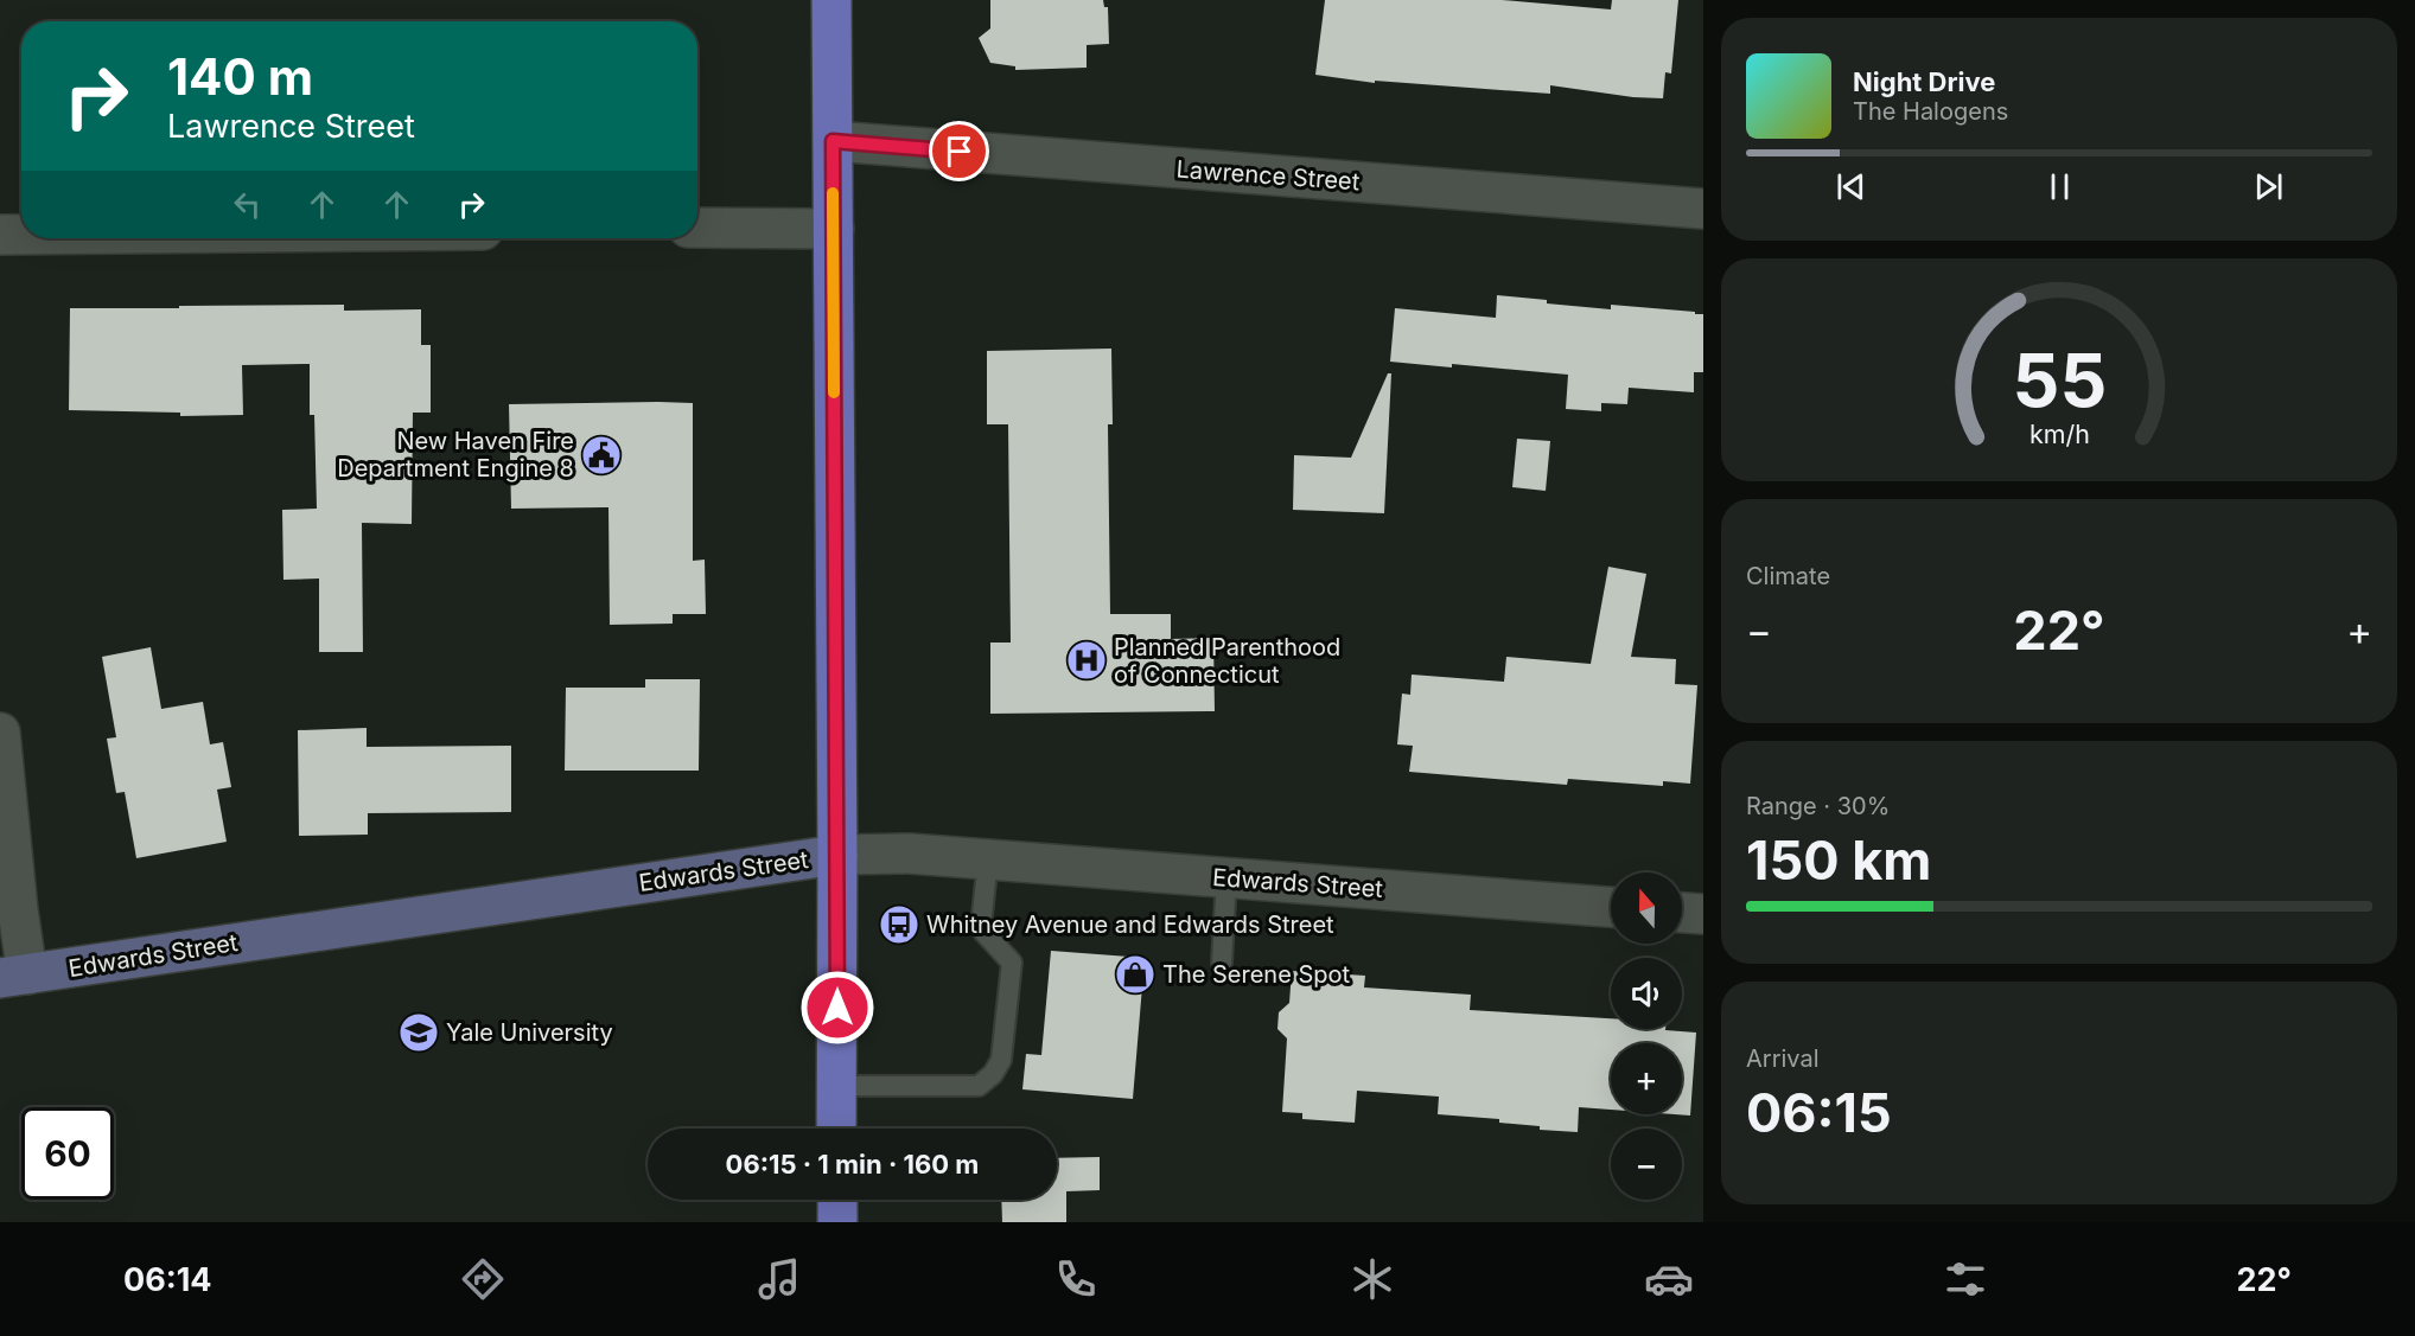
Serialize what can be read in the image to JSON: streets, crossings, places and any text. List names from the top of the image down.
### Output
{
  "streets": {
    "main road": ["Edwards Street"],
    "street": ["Lawrence Street"]
  },
  "places": {
    "public building": ["New Haven Fire Department Engine 8"],
    "hospital": ["Planned Parenthood of Connecticut"],
    "bus stop": ["Whitney Avenue and Edwards Street"],
    "shop": ["The Serene Spot"],
    "school or university": ["Yale University"]
  },
  "north": "top",
  "page": {
    "turn": ["140 m", "Lawrence Street"],
    "song": ["Night Drive", "The Halogens"],
    "tile": [
      "Climate",
      ["Range · 30%", "150 km"],
      ["Arrival", "06:15"]
    ],
    "heat": ["−", "22°", "+"],
    "map_buttons": ["+", "−"],
    "limit": "60",
    "trip": "06:15 · 1 min · 160 m",
    "tabs": ["06:14", "22°"],
    "gauge": ["55", "km/h"]
  }
}
